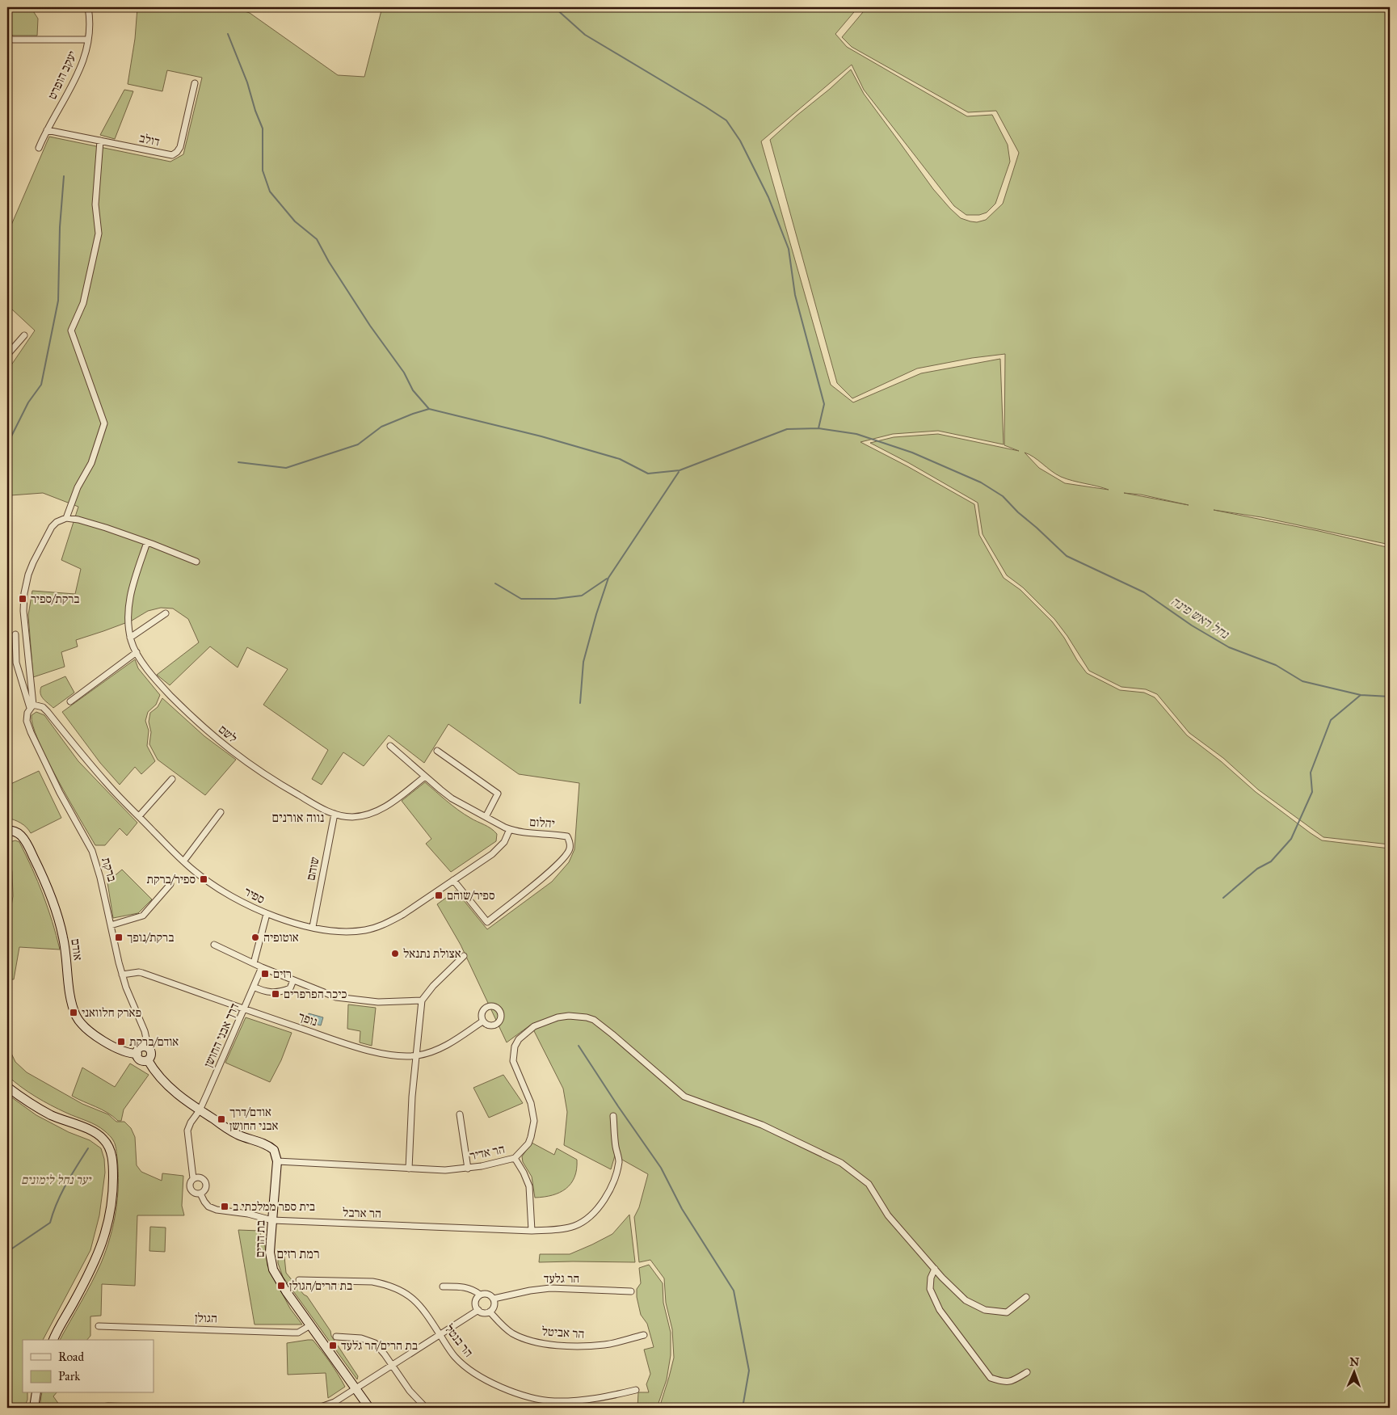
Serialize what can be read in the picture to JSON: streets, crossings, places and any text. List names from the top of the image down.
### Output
{
  "streets": {
    "street": [
      "יעקב הופרט",
      "דולב",
      "לשם",
      "יהלום",
      "שוהם",
      "ברקת",
      "ספיר",
      "אודם",
      "נופך",
      "דרך אבני החושן",
      "הר אדיר",
      "הר ארבל",
      "בת הרים",
      "הר גלעד",
      "הגולן",
      "הר אביטל",
      "הר בנטל"
    ]
  },
  "crossings": [
    ["יעקב הופרט", "דולב"],
    ["לשם", "יהלום"],
    ["לשם", "שוהם"],
    ["יהלום", "ספיר"],
    ["שוהם", "ספיר"],
    ["ברקת", "ספיר"],
    ["ברקת", "אודם"],
    ["ברקת", "נופך"],
    ["נופך", "דרך אבני החושן"],
    ["דרך אבני החושן", "הר ארבל"],
    ["הר אדיר", "בת הרים"],
    ["הר ארבל", "בת הרים"],
    ["בת הרים", "הגולן"],
    ["הר גלעד", "הר אביטל"]
  ],
  "districts": ["נווה אורנים", "רמת רזים"],
  "water": ["נחל ראש פינה"],
  "parks": ["יער נחל לימונים"],
  "places": {
    "transit": [
      "ברקת/ספיר",
      "ספיר/ברקת",
      "ספיר/שוהם",
      "ברקת/נופך",
      "רזים",
      "כיכר הפרפרים",
      "פארק חלוואני",
      "אודם/ברקת",
      "אודם/דרך אבני החושן",
      "בית ספר ממלכתי ב",
      "בת הרים/הגולן",
      "בת הרים/הר גלעד"
    ],
    "other": ["אוטופיה", "אצולת נתנאל"]
  },
  "legend": ["Road", "Park"],
  "north": "top"
}
